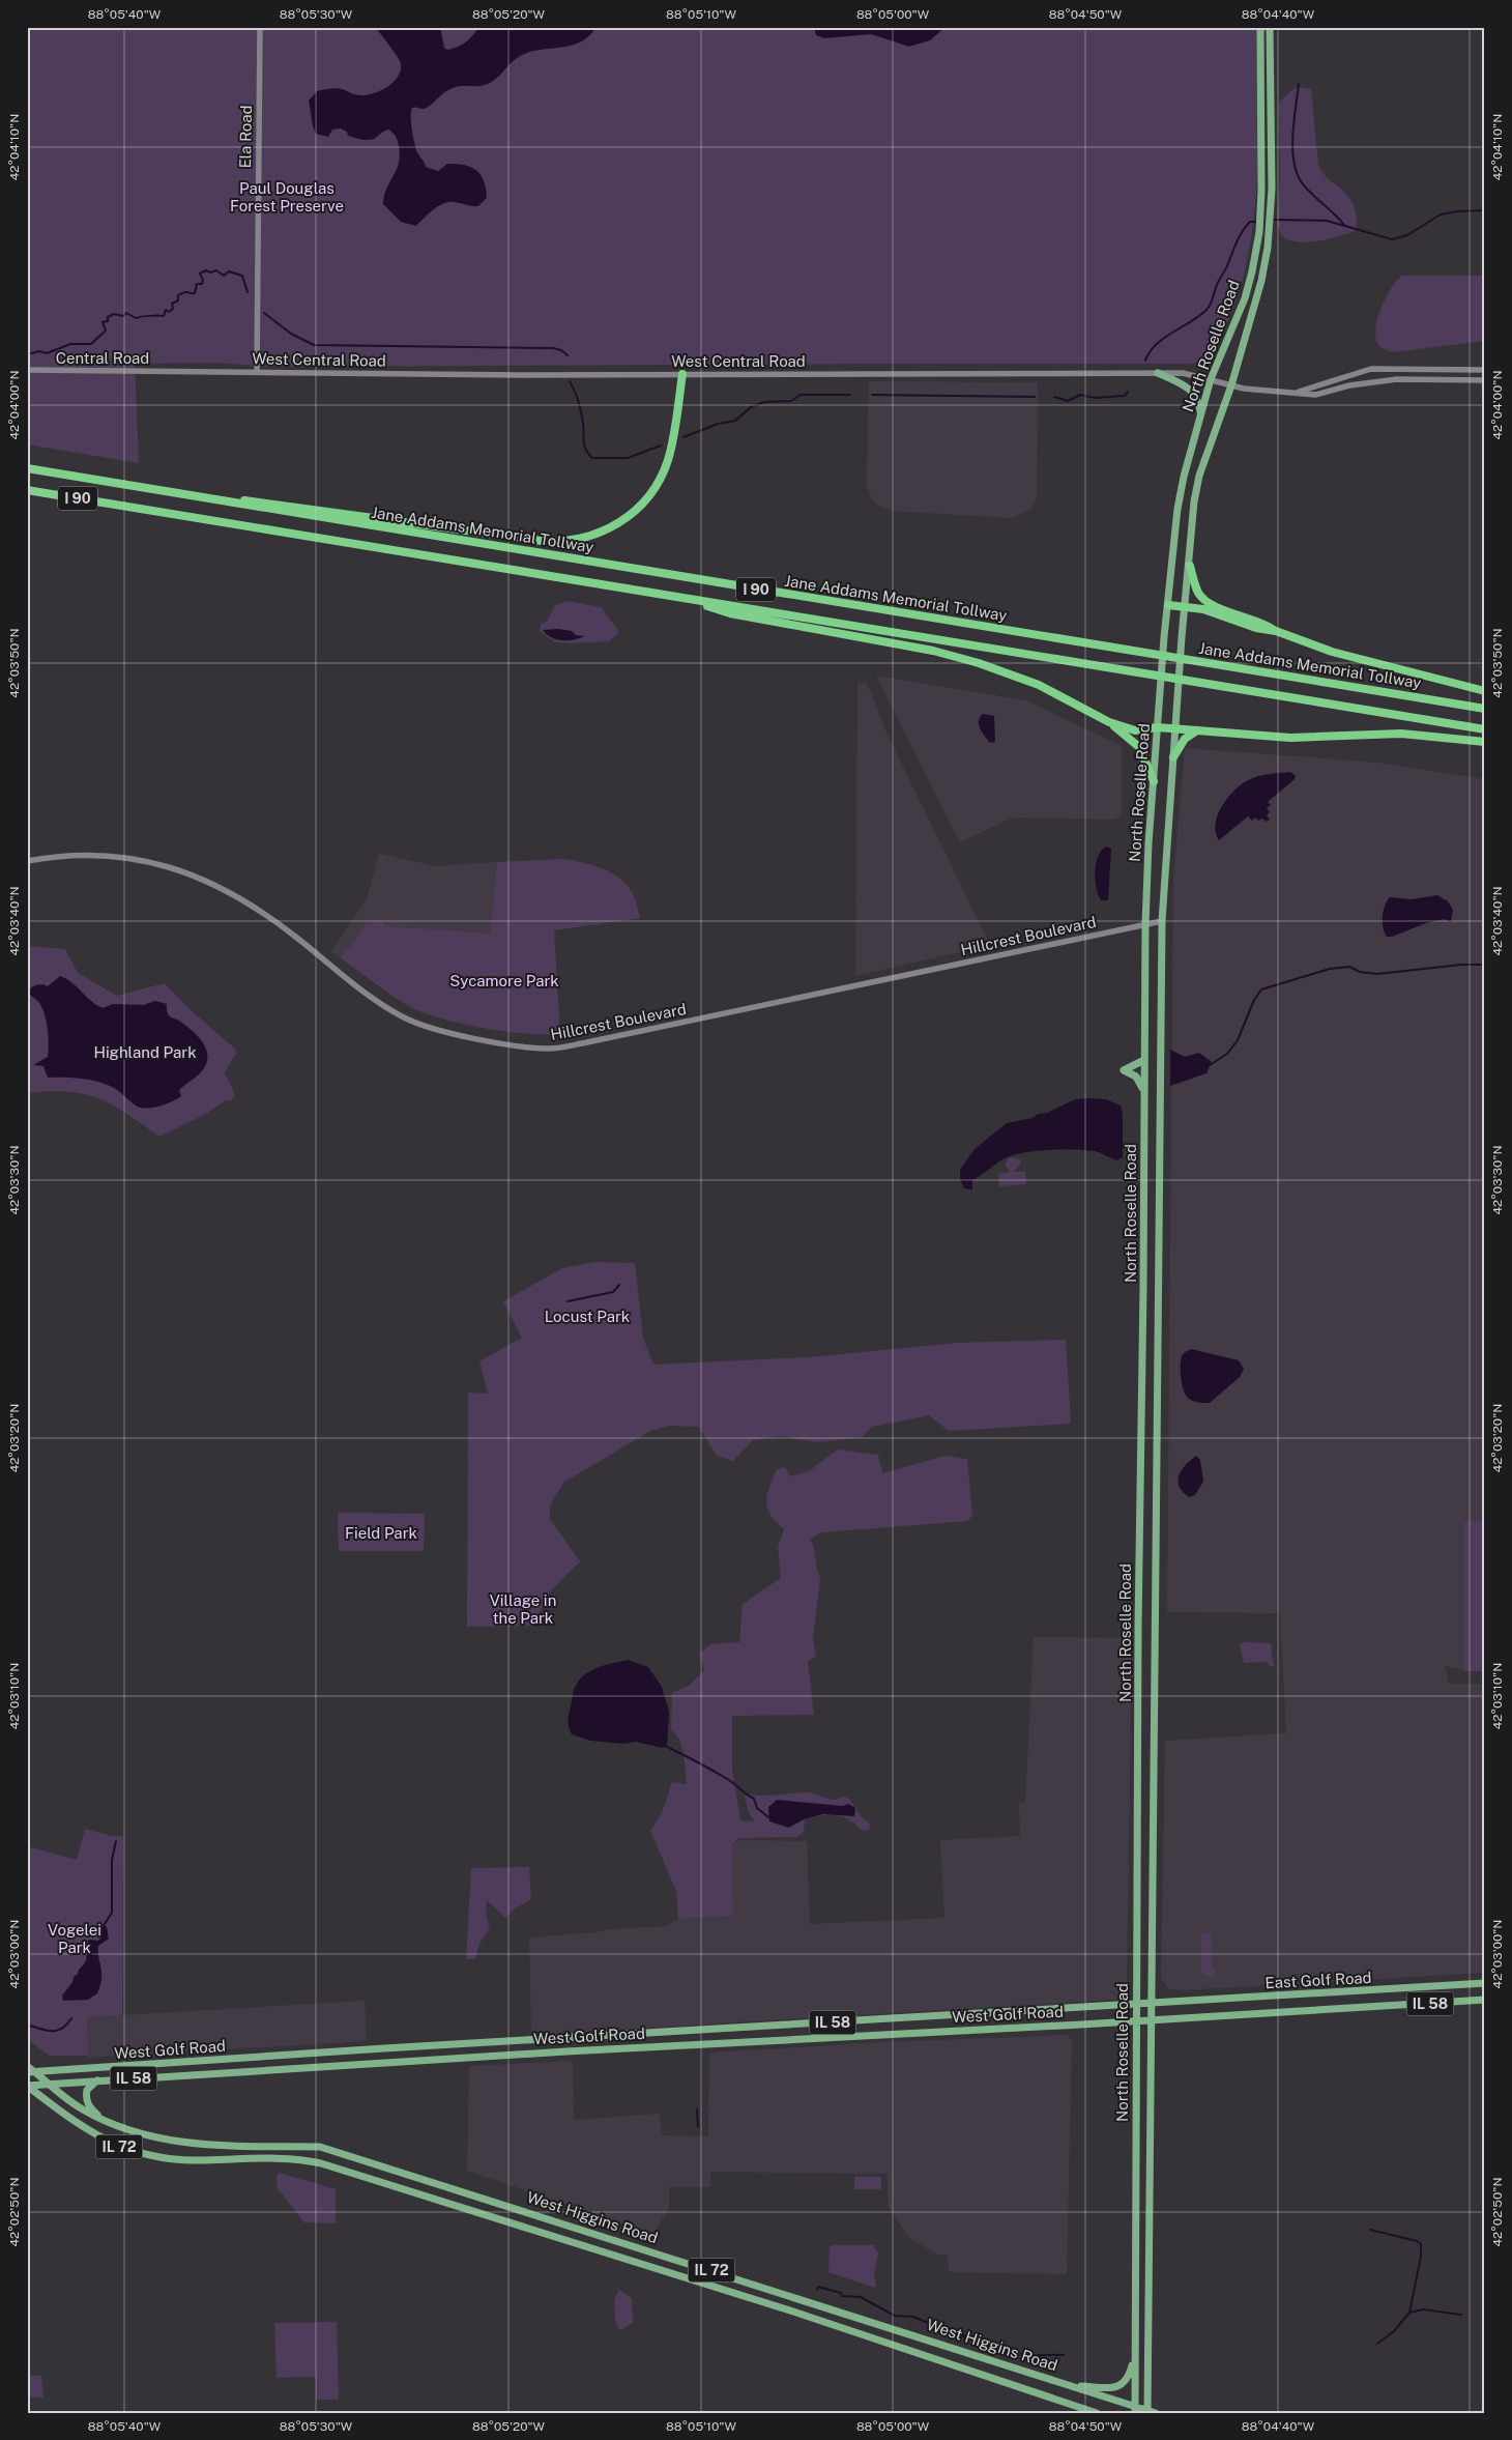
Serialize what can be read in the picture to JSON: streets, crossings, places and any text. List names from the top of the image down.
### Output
{
  "streets": {
    "highway": ["I 90", "Jane Addams Memorial Tollway"],
    "main road": [
      "North Roselle Road",
      "East Golf Road",
      "IL 58",
      "West Golf Road",
      "IL 72",
      "West Higgins Road"
    ],
    "street": [
      "Ela Road",
      "Central Road",
      "West Central Road",
      "Hillcrest Boulevard"
    ]
  },
  "crossings": [
    ["Ela Road", "West Central Road"],
    ["North Roselle Road", "West Central Road"],
    ["North Roselle Road", "Hillcrest Boulevard"],
    ["North Roselle Road", "East Golf Road"],
    ["North Roselle Road", "West Golf Road"],
    ["North Roselle Road", "West Higgins Road"],
    ["Central Road", "West Central Road"],
    ["East Golf Road", "West Golf Road"],
    ["West Golf Road", "West Higgins Road"]
  ],
  "parks": [
    "Paul Douglas Forest Preserve",
    "Sycamore Park",
    "Highland Park",
    "Locust Park",
    "Field Park",
    "Village in the Park",
    "Vogelei Park"
  ],
  "coordinates": [
    "88°05'40\"W",
    "88°05'30\"W",
    "88°05'20\"W",
    "88°05'10\"W",
    "88°05'00\"W",
    "88°04'50\"W",
    "88°04'40\"W",
    "42°04'10\"N",
    "42°04'00\"N",
    "42°03'50\"N",
    "42°03'40\"N",
    "42°03'30\"N",
    "42°03'20\"N",
    "42°03'10\"N",
    "42°03'00\"N",
    "42°02'50\"N"
  ]
}
